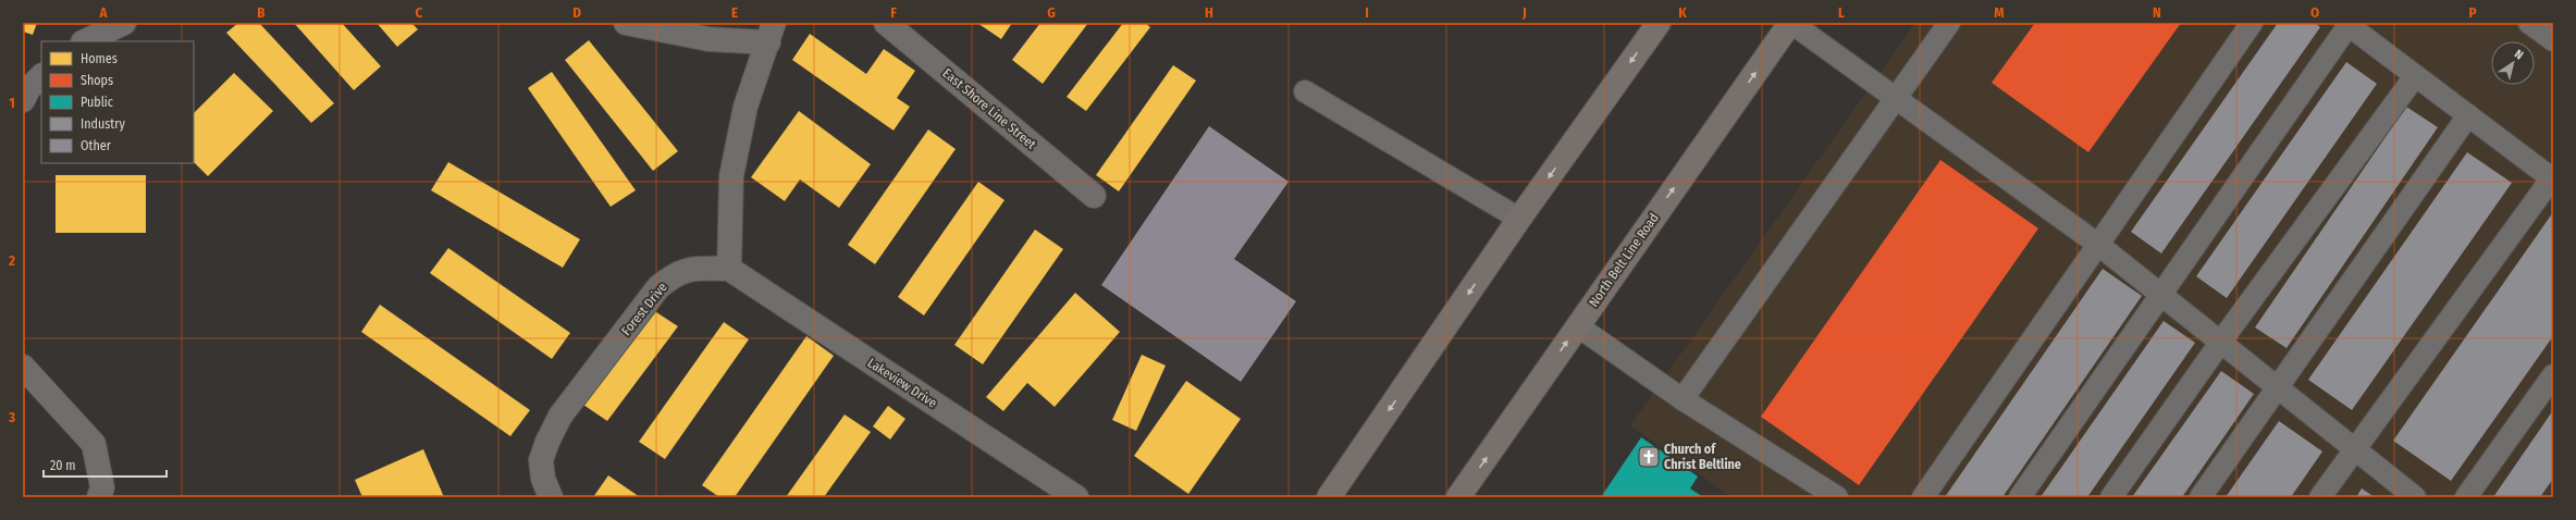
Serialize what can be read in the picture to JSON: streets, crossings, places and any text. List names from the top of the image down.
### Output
{
  "streets": {
    "main road": ["North Belt Line Road"],
    "street": ["East Shore Line Street", "Forest Drive", "Lakeview Drive"]
  },
  "crossings": [
    ["Forest Drive", "Lakeview Drive"]
  ],
  "places": {
    "church": ["Church of Christ Beltline"]
  },
  "legend": [
    "Homes",
    "Shops",
    "Public",
    "Industry",
    "Other"
  ],
  "scale_bar": "20 m",
  "north": "top right",
  "grid": {
    "columns": [
      "A",
      "B",
      "C",
      "D",
      "E",
      "F",
      "G",
      "H",
      "I",
      "J",
      "K",
      "L",
      "M",
      "N",
      "O",
      "P"
    ],
    "rows": ["1", "2", "3"]
  }
}
